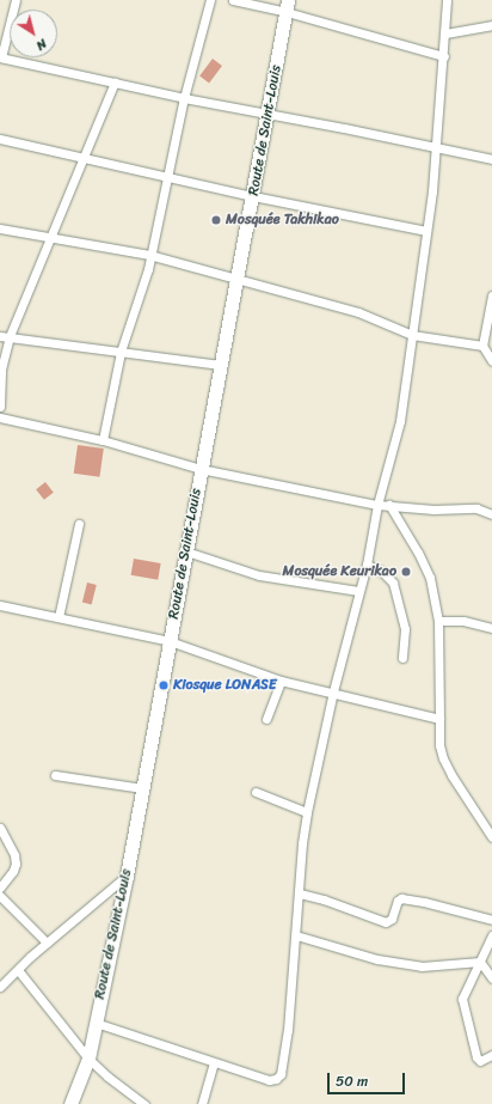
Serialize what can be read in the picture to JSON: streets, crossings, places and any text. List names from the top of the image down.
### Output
{
  "streets": {
    "main road": ["Route de Saint-Louis"]
  },
  "places": ["Mosquée Takhikao", "Mosquée Keurikao", "Kiosque LONASE"],
  "scale_bar": "50 m",
  "north": "bottom right"
}
